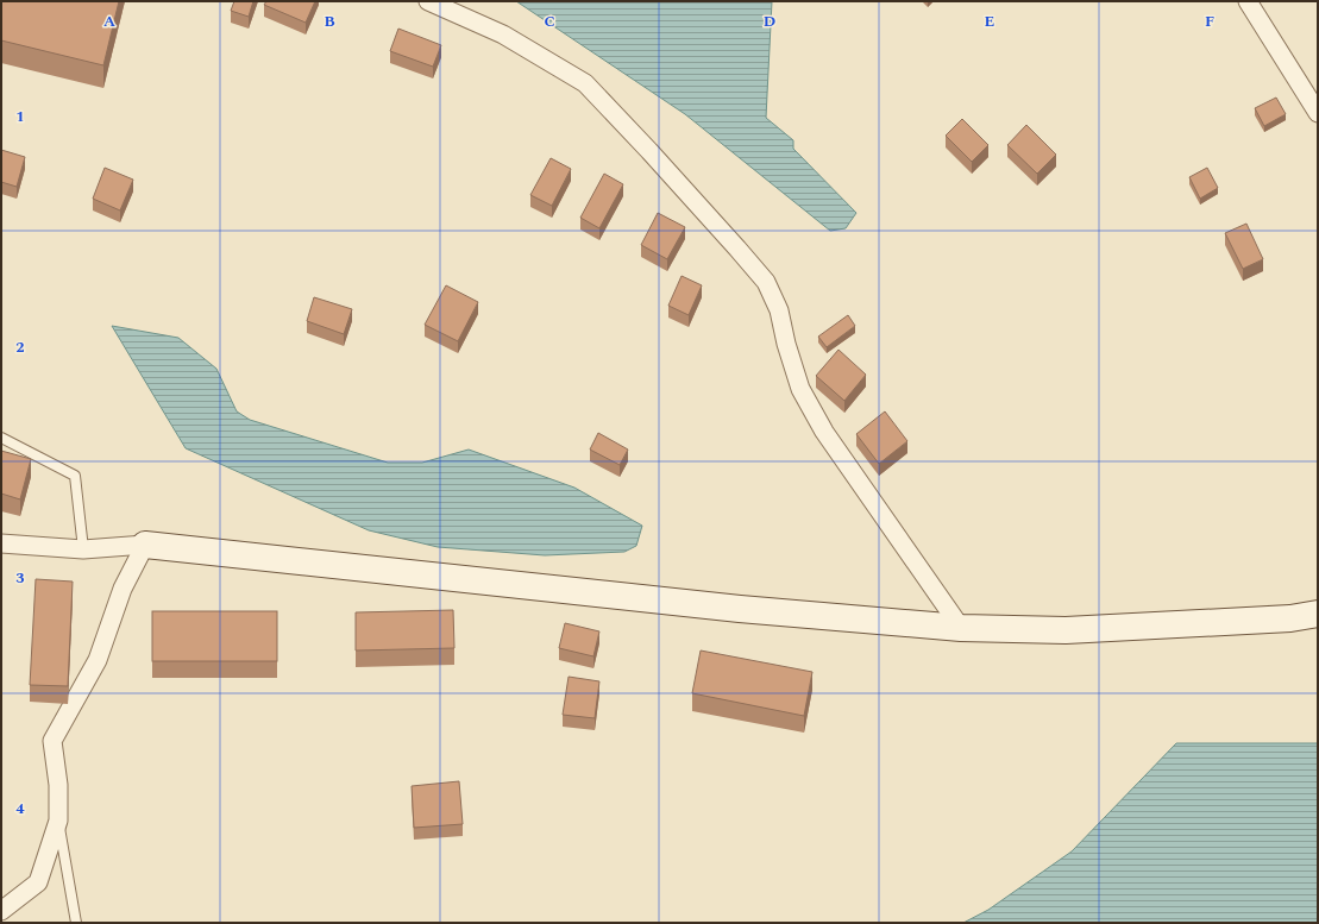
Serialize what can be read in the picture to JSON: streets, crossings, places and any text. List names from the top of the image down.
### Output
{
  "grid": {
    "columns": [
      "A",
      "B",
      "C",
      "D",
      "E",
      "F"
    ],
    "rows": [
      "1",
      "2",
      "3",
      "4"
    ]
  }
}
